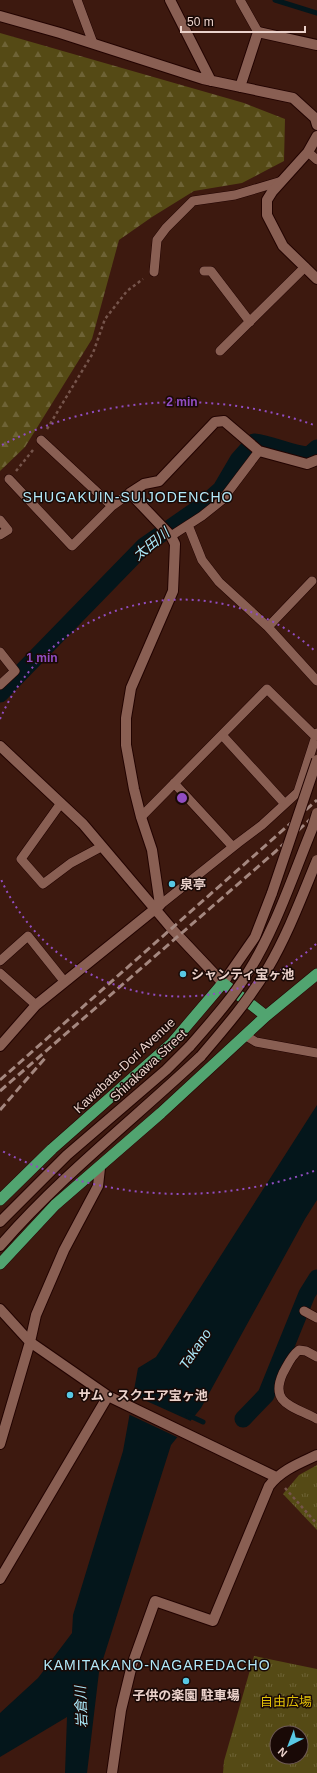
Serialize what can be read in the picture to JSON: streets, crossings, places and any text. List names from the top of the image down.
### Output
{
  "streets": {
    "highway": ["Kawabata-Dori Avenue"],
    "street": ["Shirakawa Street"]
  },
  "districts": ["SHUGAKUIN-SUIJODENCHO", "KAMITAKANO-NAGAREDACHO"],
  "water": ["太田川", "Takano", "岩倉川"],
  "parks": ["自由広場"],
  "places": [
    "泉亭",
    "シャンティ宝ヶ池",
    "サム・スクエア宝ヶ池",
    "子供の楽園 駐車場"
  ],
  "scale_bar": "50 m",
  "north": "bottom left",
  "rings": ["2 min", "1 min"]
}
